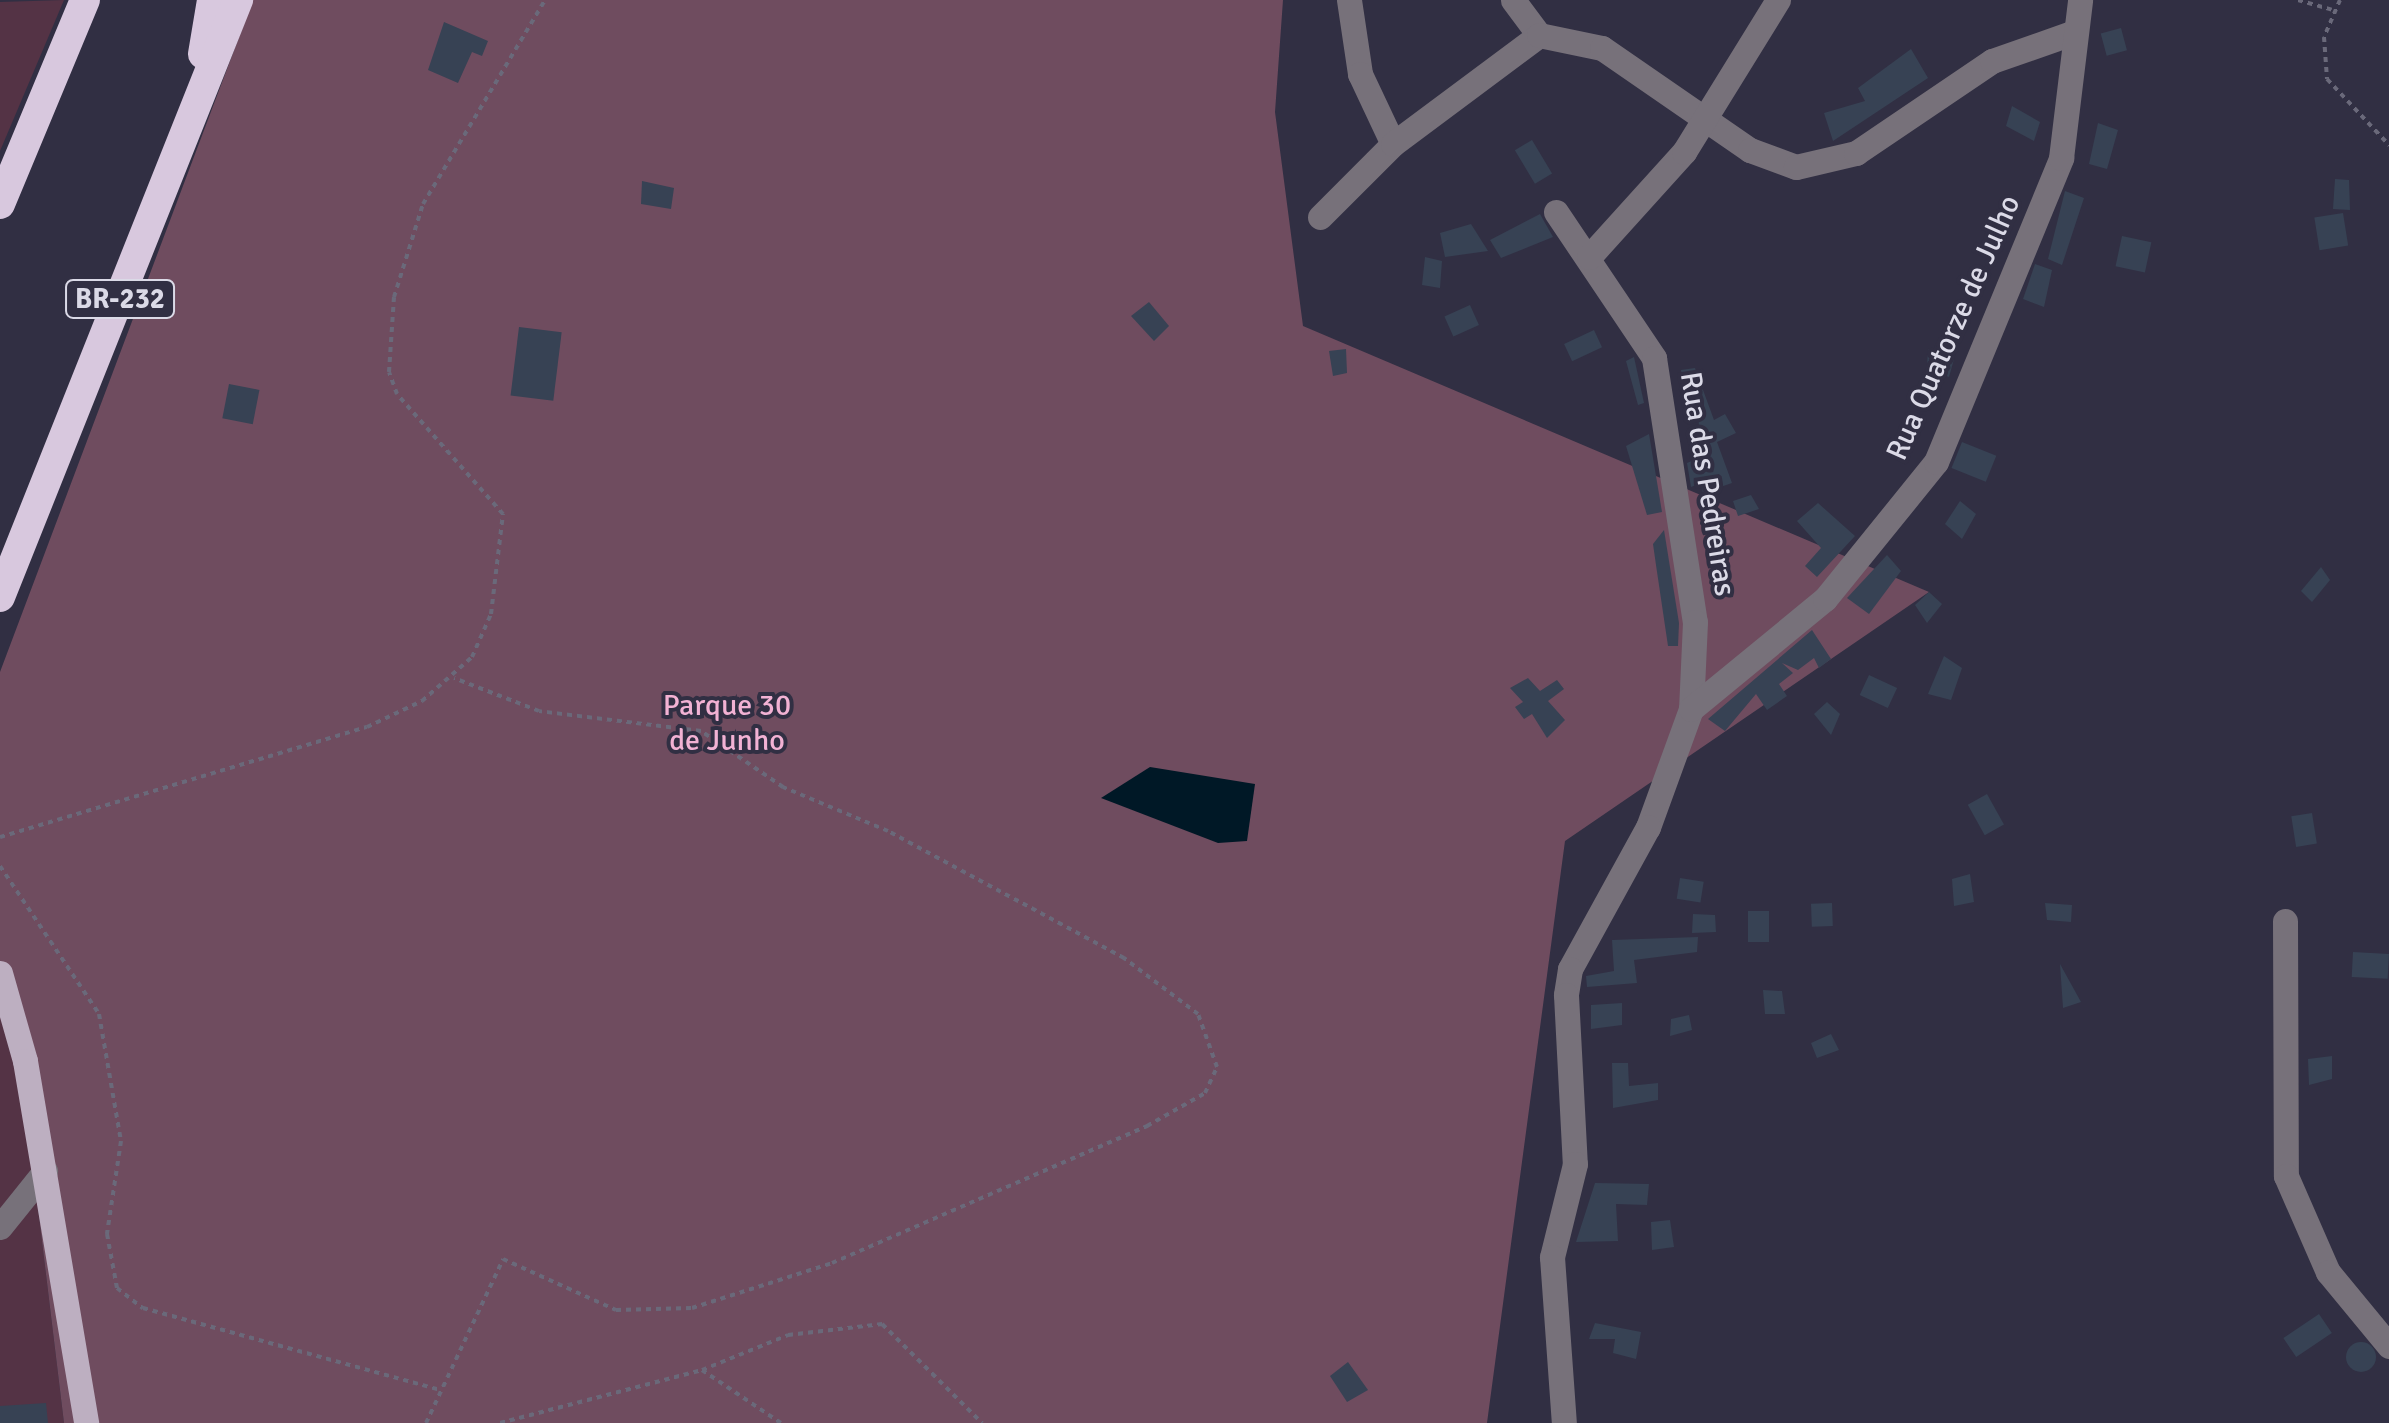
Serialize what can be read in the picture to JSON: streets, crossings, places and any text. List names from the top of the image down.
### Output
{
  "streets": {
    "highway": ["BR-232"],
    "street": ["Rua Quatorze de Julho", "Rua das Pedreiras"]
  },
  "crossings": [
    ["Rua Quatorze de Julho", "Rua das Pedreiras"]
  ],
  "parks": ["Parque 30 de Junho"]
}
